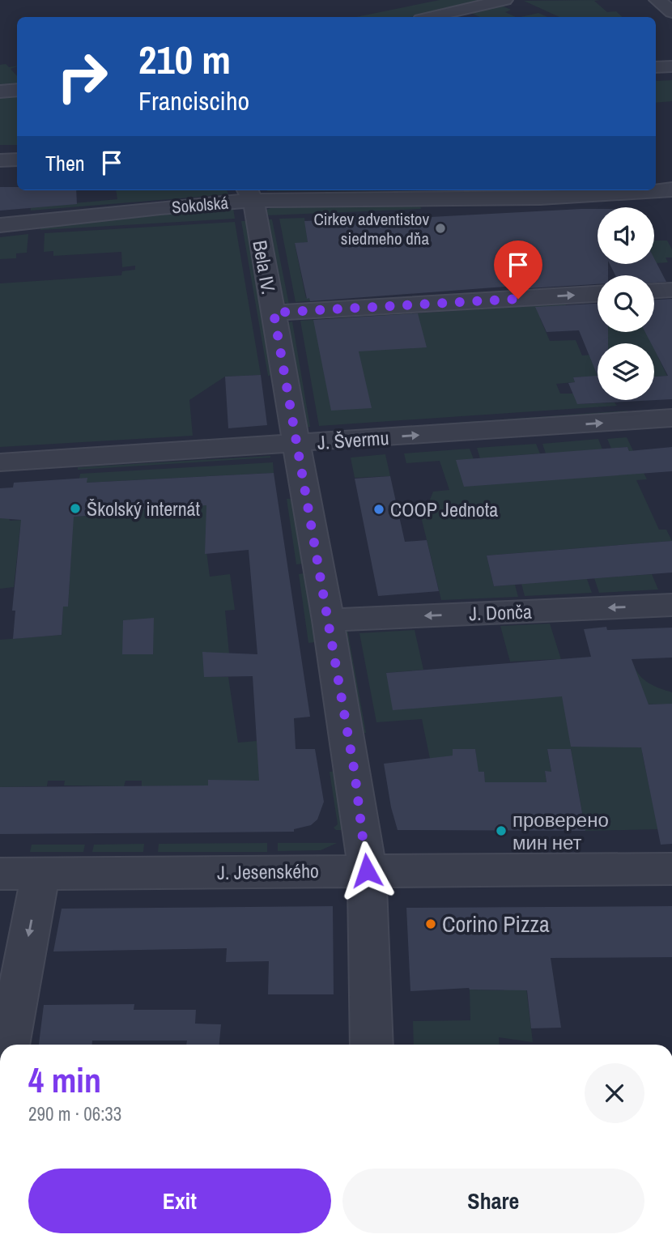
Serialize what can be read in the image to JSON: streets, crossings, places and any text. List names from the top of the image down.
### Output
{
  "streets": {
    "street": [
      "Sokolská",
      "Bela IV.",
      "J. Švermu",
      "J. Donča",
      "J. Jesenského"
    ]
  },
  "crossings": [
    ["Sokolská", "Bela IV."],
    ["Bela IV.", "J. Švermu"],
    ["Bela IV.", "J. Donča"],
    ["Bela IV.", "J. Jesenského"]
  ],
  "one_way": ["J. Donča"],
  "places": [
    "Cirkev adventistov siedmeho dňa",
    "Školský internát",
    "COOP Jednota",
    "проверено мин нет",
    "Corino Pizza"
  ],
  "page": {
    "turn": ["210 m", "Francisciho"],
    "then": "Then",
    "heading": ["4 min", "290 m · 06:33"],
    "buttons": ["Exit", "Share"]
  }
}
